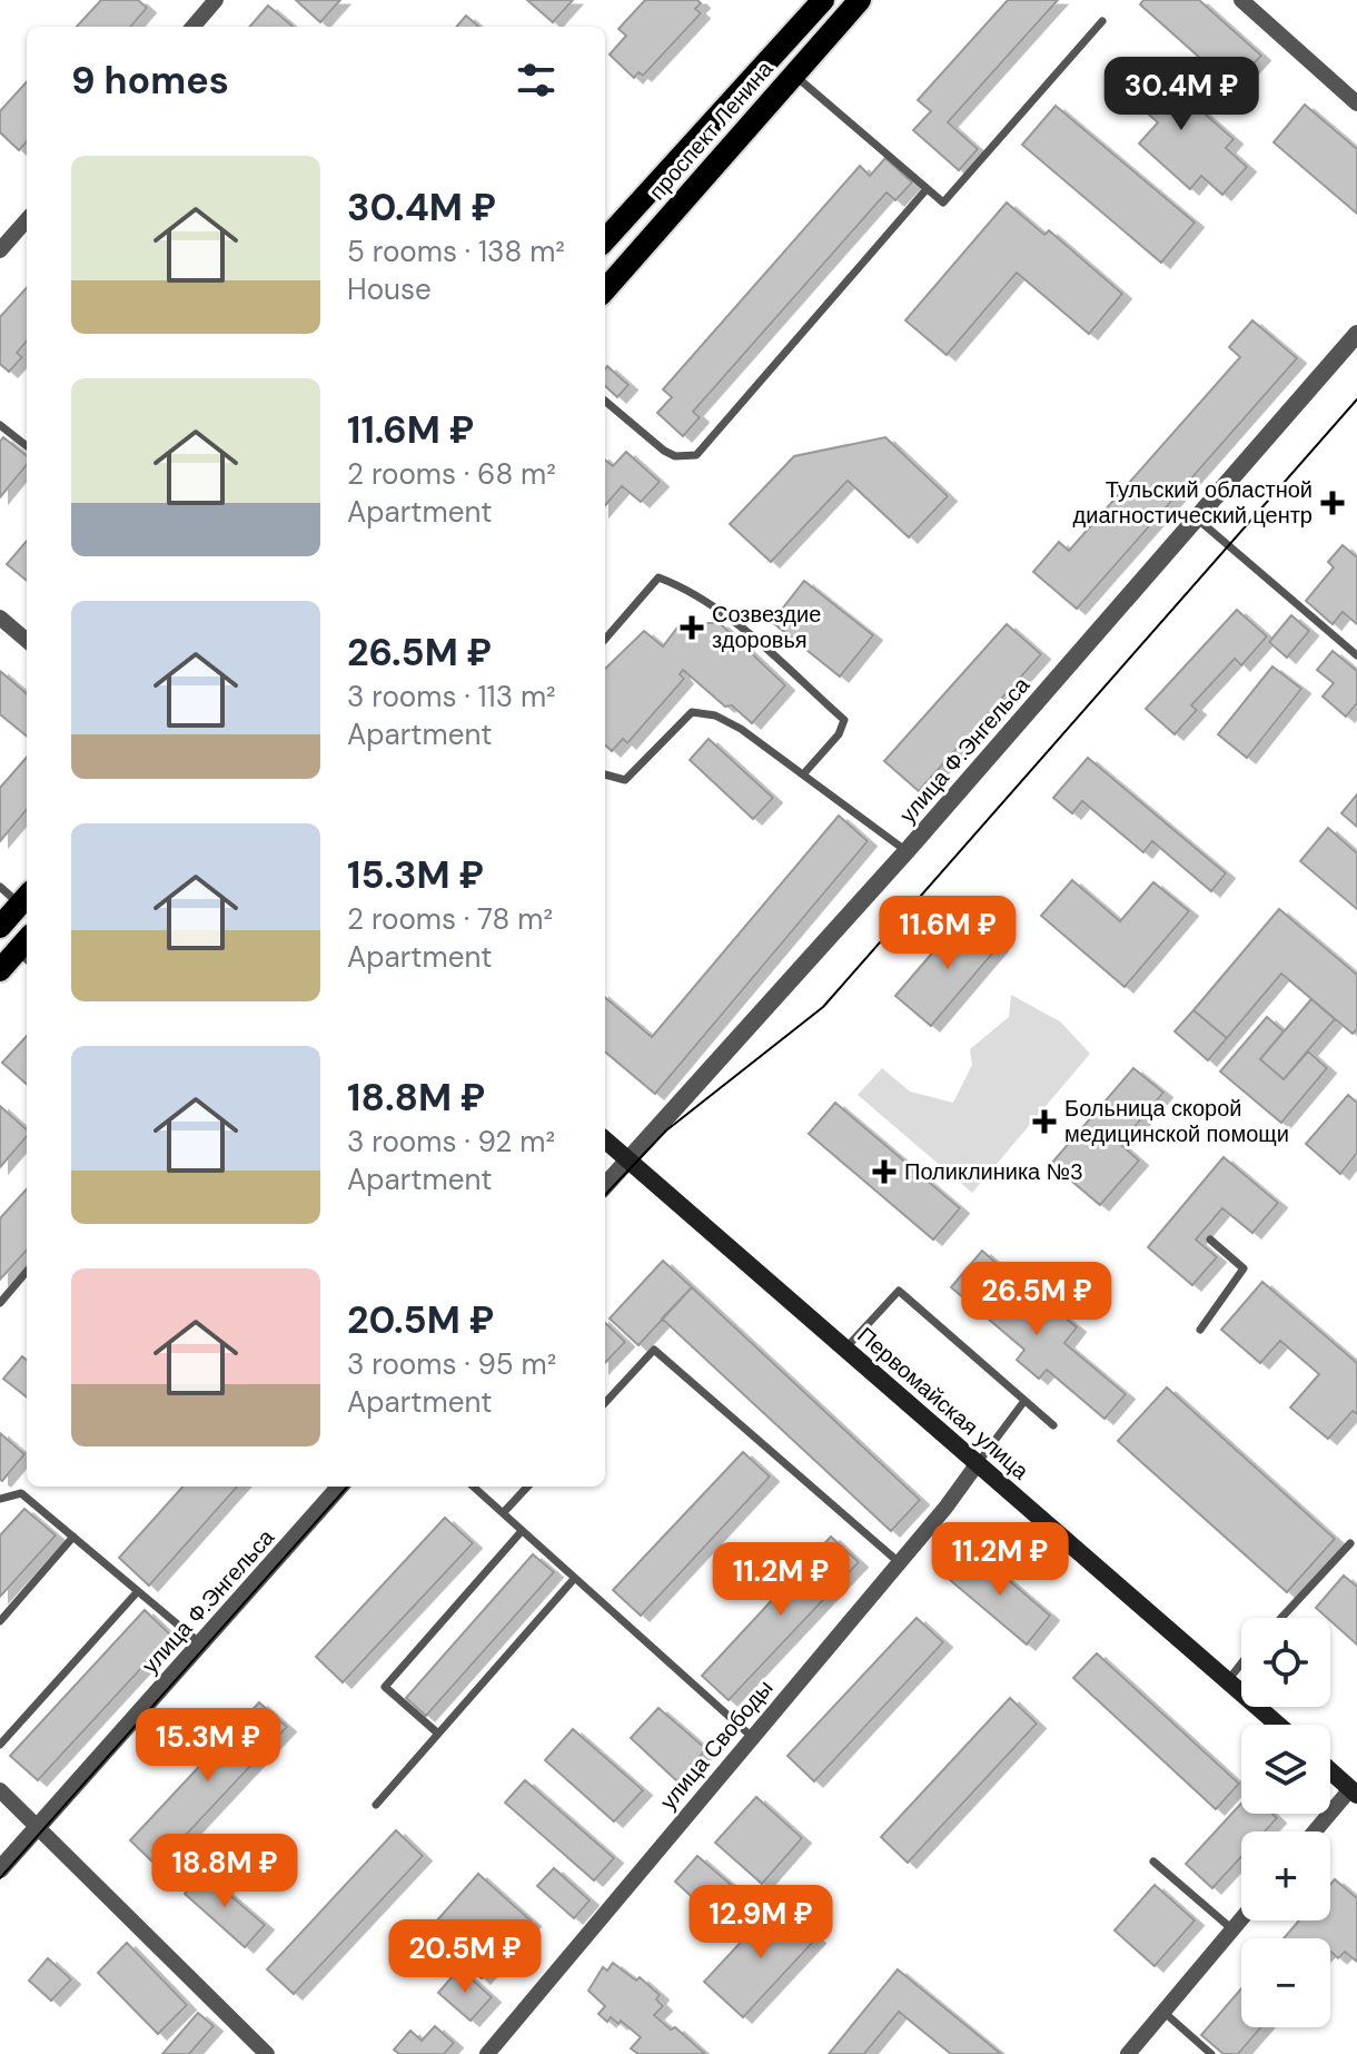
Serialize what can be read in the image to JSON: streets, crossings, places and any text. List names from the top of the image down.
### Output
{
  "streets": {
    "main road": ["проспект Ленина", "Первомайская улица"],
    "street": ["улица Ф.Энгельса", "улица Свободы"]
  },
  "crossings": [
    ["улица Ф.Энгельса", "Первомайская улица"],
    ["Первомайская улица", "улица Свободы"]
  ],
  "places": {
    "health": [
      "Тульский областной диагностический центр",
      "Созвездие здоровья",
      "Больница скорой медицинской помощи",
      "Поликлиника №3"
    ]
  },
  "page": {
    "heading": "9 homes",
    "price": [
      "30.4M ₽",
      "11.6M ₽",
      "26.5M ₽",
      "11.2M ₽",
      "11.2M ₽",
      "15.3M ₽",
      "18.8M ₽",
      "12.9M ₽",
      "20.5M ₽"
    ],
    "list": [
      {
        "name": "30.4M ₽",
        "note": "5 rooms · 138 m² · House"
      },
      {
        "name": "11.6M ₽",
        "note": "2 rooms · 68 m² · Apartment"
      },
      {
        "name": "26.5M ₽",
        "note": "3 rooms · 113 m² · Apartment"
      },
      {
        "name": "15.3M ₽",
        "note": "2 rooms · 78 m² · Apartment"
      },
      {
        "name": "18.8M ₽",
        "note": "3 rooms · 92 m² · Apartment"
      },
      {
        "name": "20.5M ₽",
        "note": "3 rooms · 95 m² · Apartment"
      }
    ],
    "map_buttons": ["+", "−"]
  }
}
